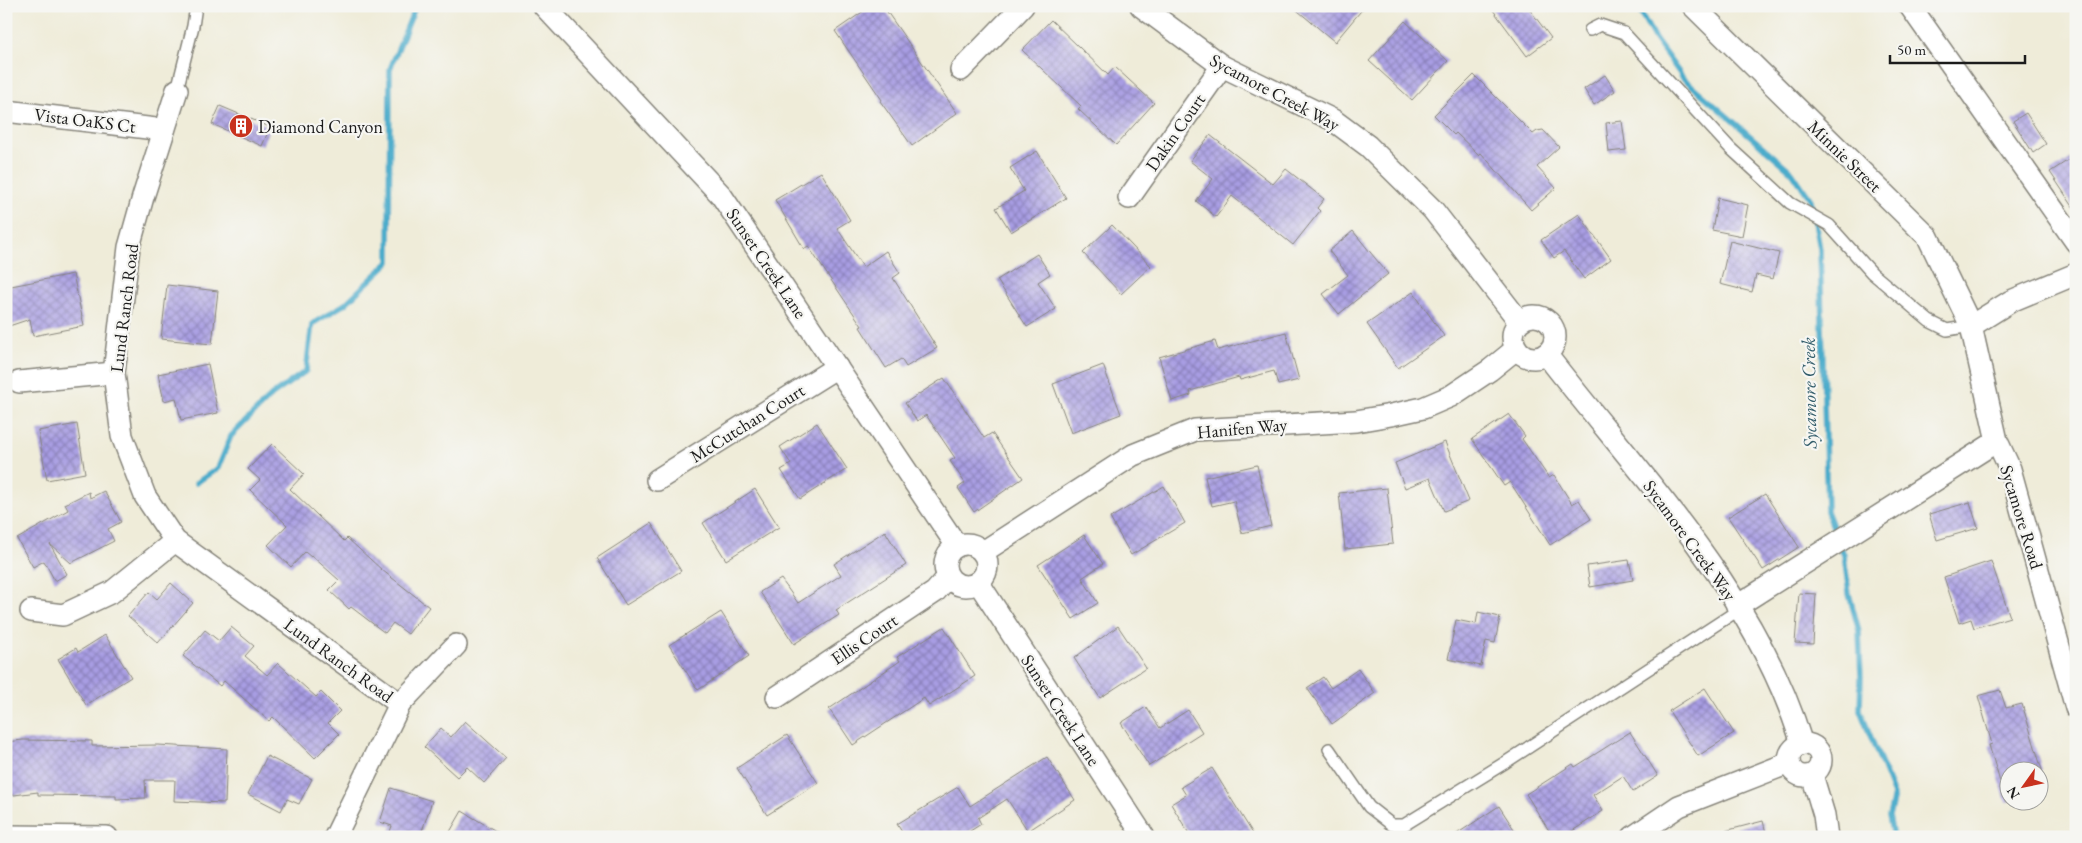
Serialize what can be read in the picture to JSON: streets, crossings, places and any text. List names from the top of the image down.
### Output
{
  "streets": {
    "street": [
      "Sycamore Creek Way",
      "Vista OaKS Ct",
      "Dakin Court",
      "Minnie Street",
      "Sunset Creek Lane",
      "Lund Ranch Road",
      "McCutchan Court",
      "Hanifen Way",
      "Sycamore Road",
      "Ellis Court"
    ]
  },
  "crossings": [
    ["Sycamore Creek Way", "Dakin Court"],
    ["Sycamore Creek Way", "Hanifen Way"],
    ["Vista OaKS Ct", "Lund Ranch Road"],
    ["Minnie Street", "Sycamore Road"],
    ["Sunset Creek Lane", "McCutchan Court"],
    ["Sunset Creek Lane", "Hanifen Way"],
    ["Sunset Creek Lane", "Ellis Court"],
    ["Hanifen Way", "Ellis Court"]
  ],
  "water": ["Sycamore Creek"],
  "places": {
    "building": ["Diamond Canyon"]
  },
  "scale_bar": "50 m",
  "north": "bottom left"
}
